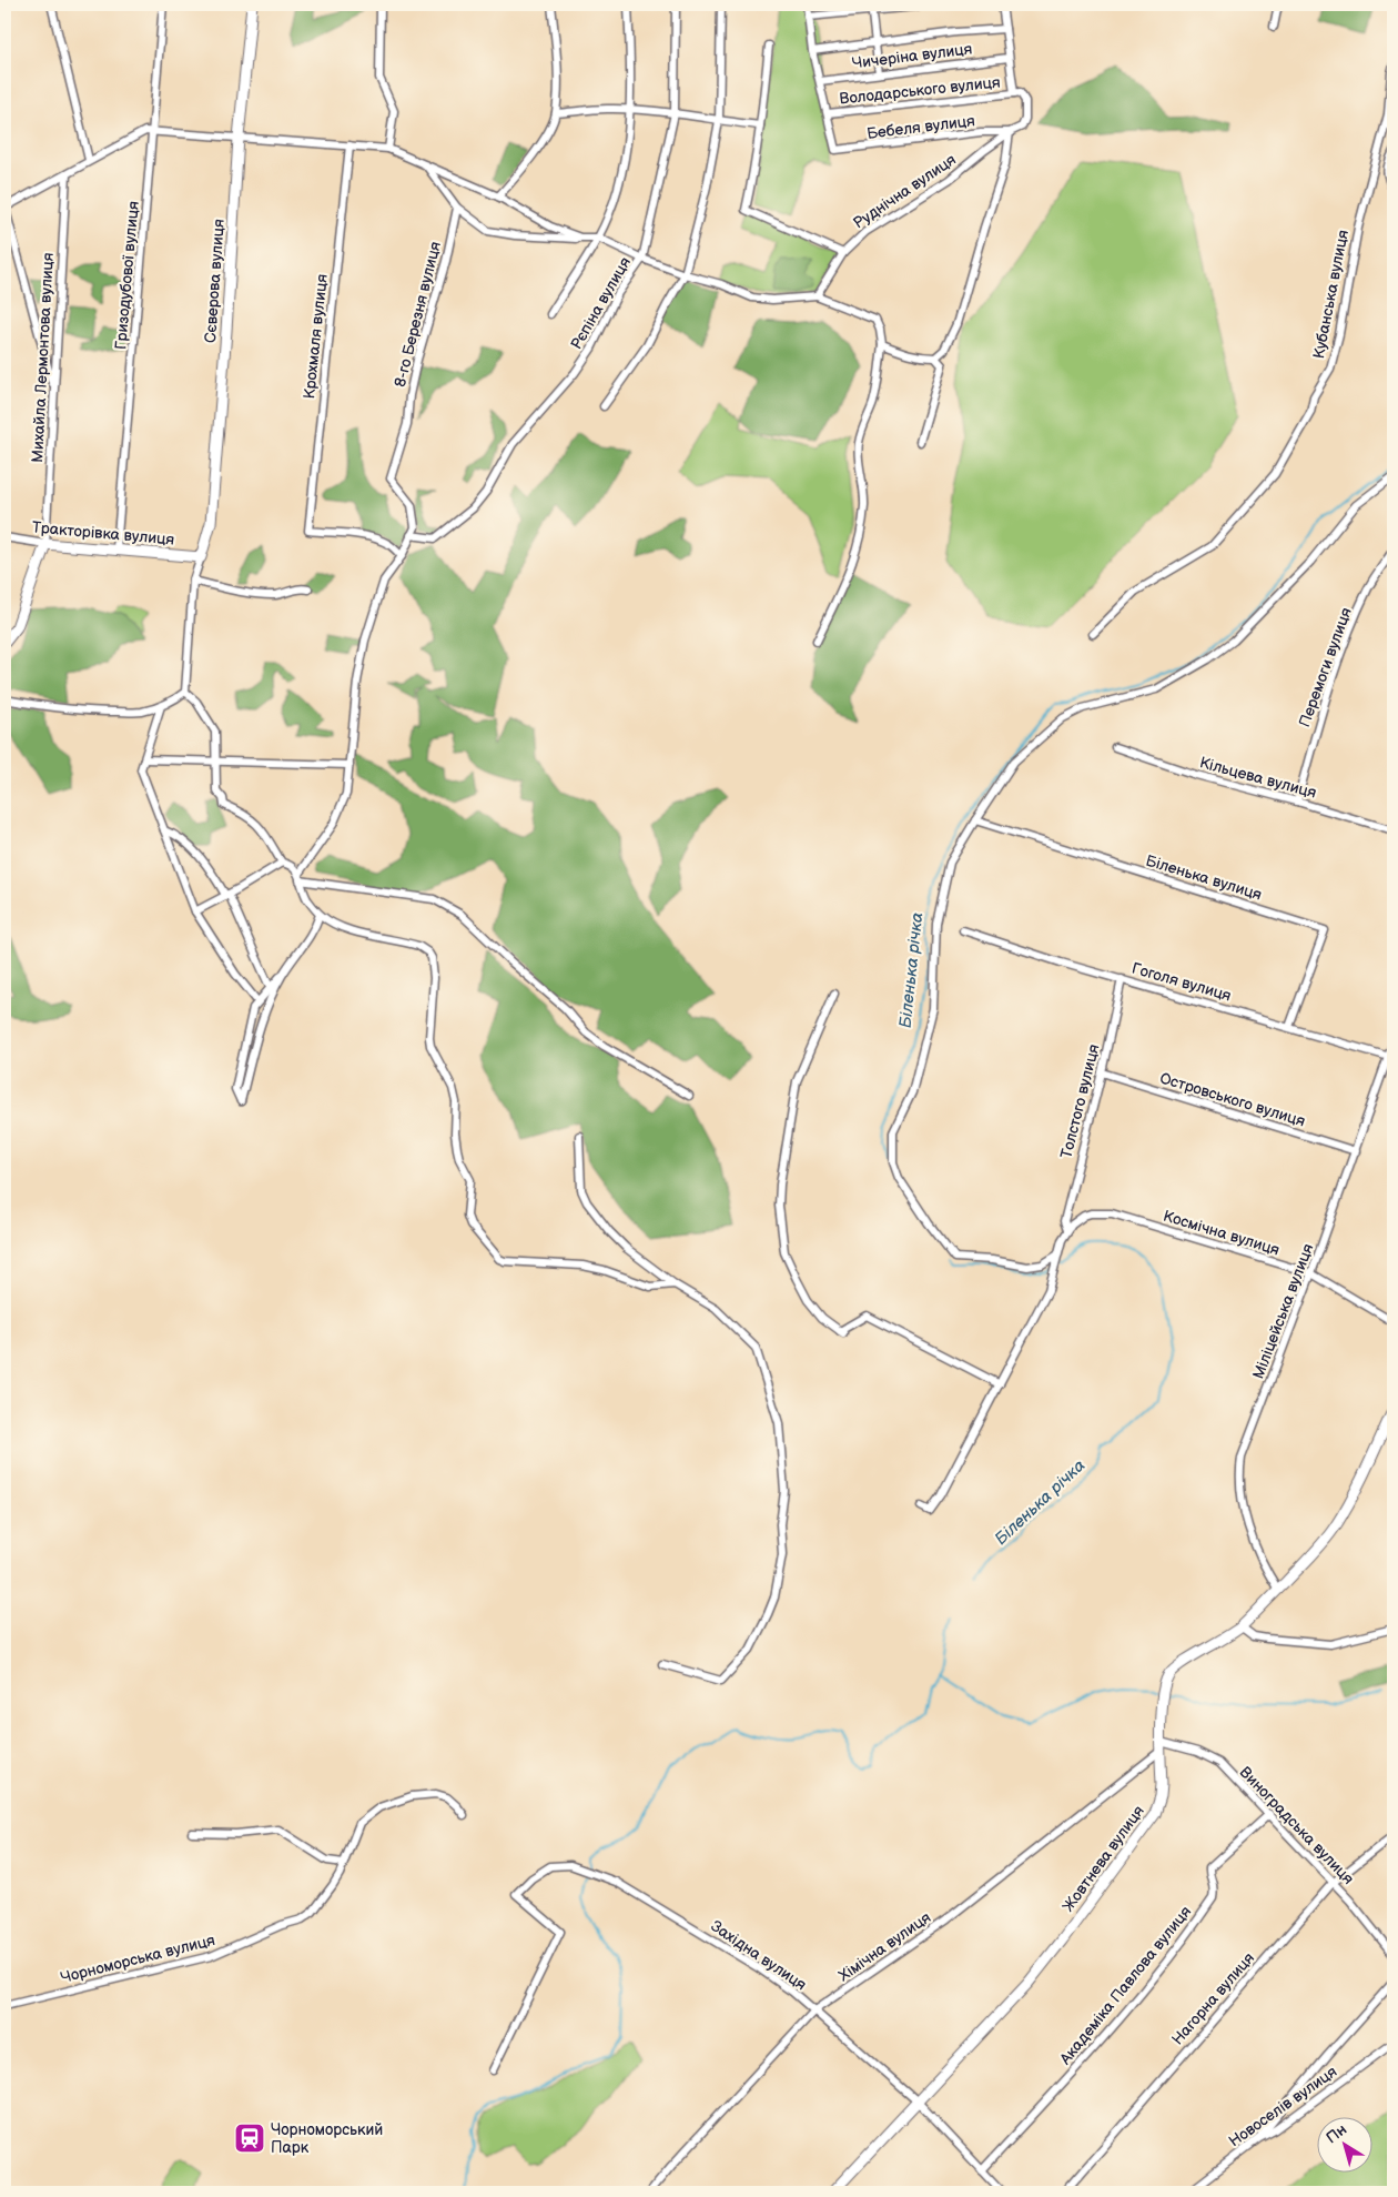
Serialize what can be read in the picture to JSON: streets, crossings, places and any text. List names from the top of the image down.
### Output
{
  "streets": {
    "main road": ["Сєверова вулиця", "Тракторівка вулиця", "Жовтнева вулиця"],
    "street": [
      "Чичеріна вулиця",
      "Володарського вулиця",
      "Бебеля вулиця",
      "Руднічна вулиця",
      "Гризодубової вулиця",
      "Кубанська вулиця",
      "Рєпіна вулиця",
      "8-го Березня вулиця",
      "Крохмаля вулиця",
      "Михайла Лермонтова вулиця",
      "Перемоги вулиця",
      "Кільцева вулиця",
      "Біленька вулиця",
      "Гоголя вулиця",
      "Островського вулиця",
      "Толстого вулиця",
      "Космічна вулиця",
      "Міліцейська вулиця",
      "Виноградська вулиця",
      "Хімічна вулиця",
      "Західна вулиця",
      "Чорноморська вулиця",
      "Академіка Павлова вулиця",
      "Нагорна вулиця",
      "Новоселів вулиця"
    ]
  },
  "crossings": [
    ["Володарського вулиця", "Бебеля вулиця"],
    ["Володарського вулиця", "Руднічна вулиця"],
    ["Бебеля вулиця", "Руднічна вулиця"],
    ["Гризодубової вулиця", "Тракторівка вулиця"],
    ["Сєверова вулиця", "Тракторівка вулиця"],
    ["Рєпіна вулиця", "8-го Березня вулиця"],
    ["Михайла Лермонтова вулиця", "Тракторівка вулиця"],
    ["Перемоги вулиця", "Кільцева вулиця"],
    ["Біленька вулиця", "Гоголя вулиця"],
    ["Гоголя вулиця", "Толстого вулиця"],
    ["Гоголя вулиця", "Міліцейська вулиця"],
    ["Островського вулиця", "Толстого вулиця"],
    ["Островського вулиця", "Міліцейська вулиця"],
    ["Толстого вулиця", "Космічна вулиця"],
    ["Космічна вулиця", "Міліцейська вулиця"],
    ["Міліцейська вулиця", "Жовтнева вулиця"],
    ["Виноградська вулиця", "Жовтнева вулиця"],
    ["Виноградська вулиця", "Хімічна вулиця"],
    ["Виноградська вулиця", "Академіка Павлова вулиця"],
    ["Виноградська вулиця", "Нагорна вулиця"],
    ["Жовтнева вулиця", "Хімічна вулиця"],
    ["Жовтнева вулиця", "Західна вулиця"],
    ["Хімічна вулиця", "Західна вулиця"],
    ["Західна вулиця", "Академіка Павлова вулиця"]
  ],
  "water": ["Біленька річка"],
  "places": {
    "station": ["Чорноморський Парк"]
  },
  "north": "top left"
}
